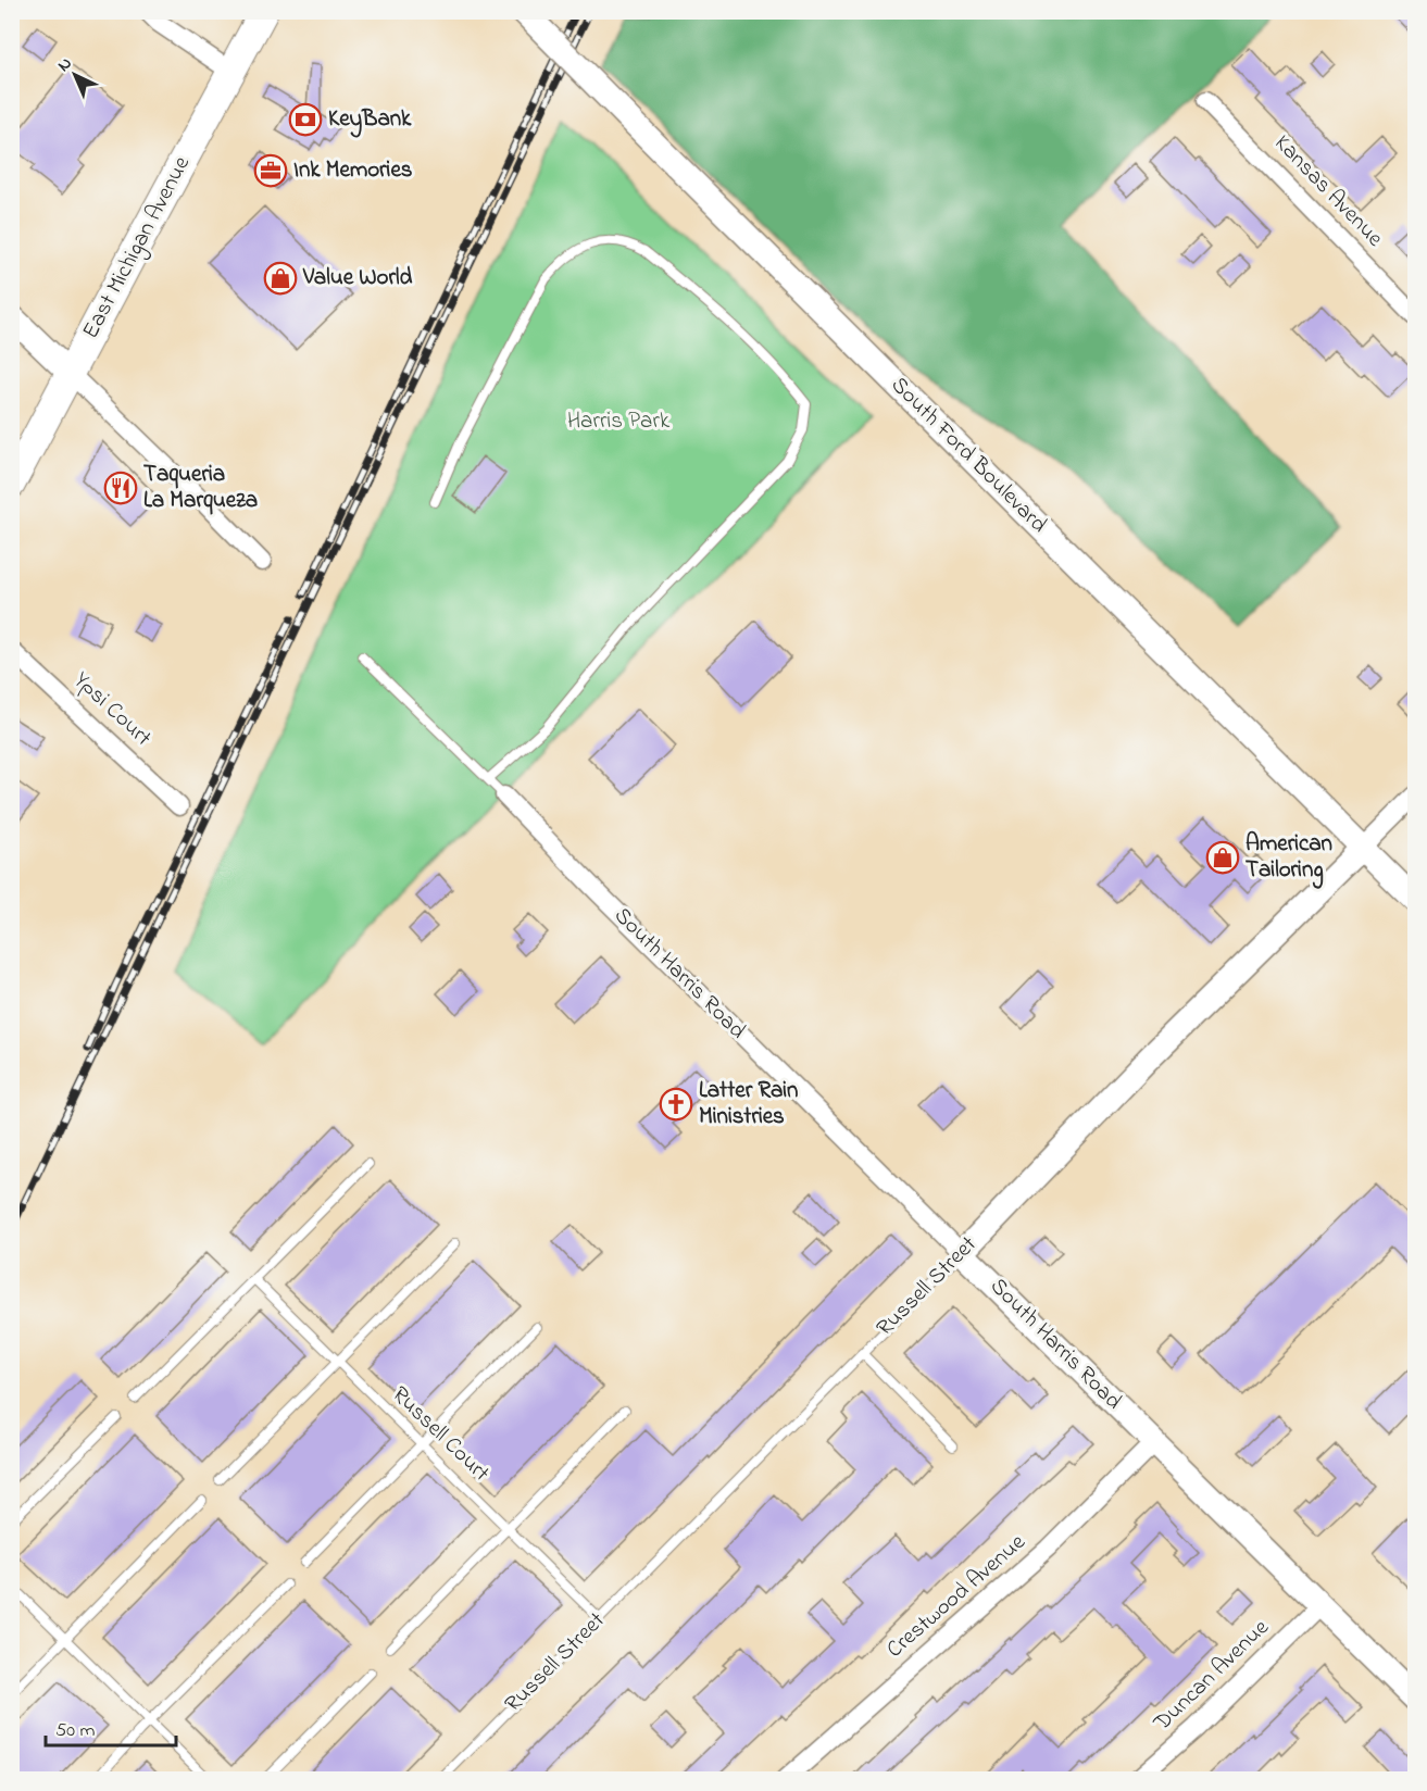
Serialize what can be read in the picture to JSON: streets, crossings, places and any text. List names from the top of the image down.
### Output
{
  "streets": {
    "main road": ["East Michigan Avenue"],
    "street": [
      "Kansas Avenue",
      "South Ford Boulevard",
      "Ypsi Court",
      "South Harris Road",
      "Russell Street",
      "Crestwood Avenue",
      "Duncan Avenue"
    ],
    "lane": ["Russell Court"]
  },
  "crossings": [
    ["South Ford Boulevard", "Russell Street"],
    ["South Harris Road", "Russell Street"],
    ["South Harris Road", "Crestwood Avenue"],
    ["South Harris Road", "Duncan Avenue"],
    ["Russell Street", "Russell Court"]
  ],
  "parks": ["Harris Park"],
  "places": {
    "bank": ["KeyBank"],
    "office": ["Ink Memories"],
    "shop": ["Value World", "American Tailoring"],
    "restaurant": ["Taqueria La Marqueza"],
    "church": ["Latter Rain Ministries"]
  },
  "scale_bar": "50 m",
  "north": "top left"
}
